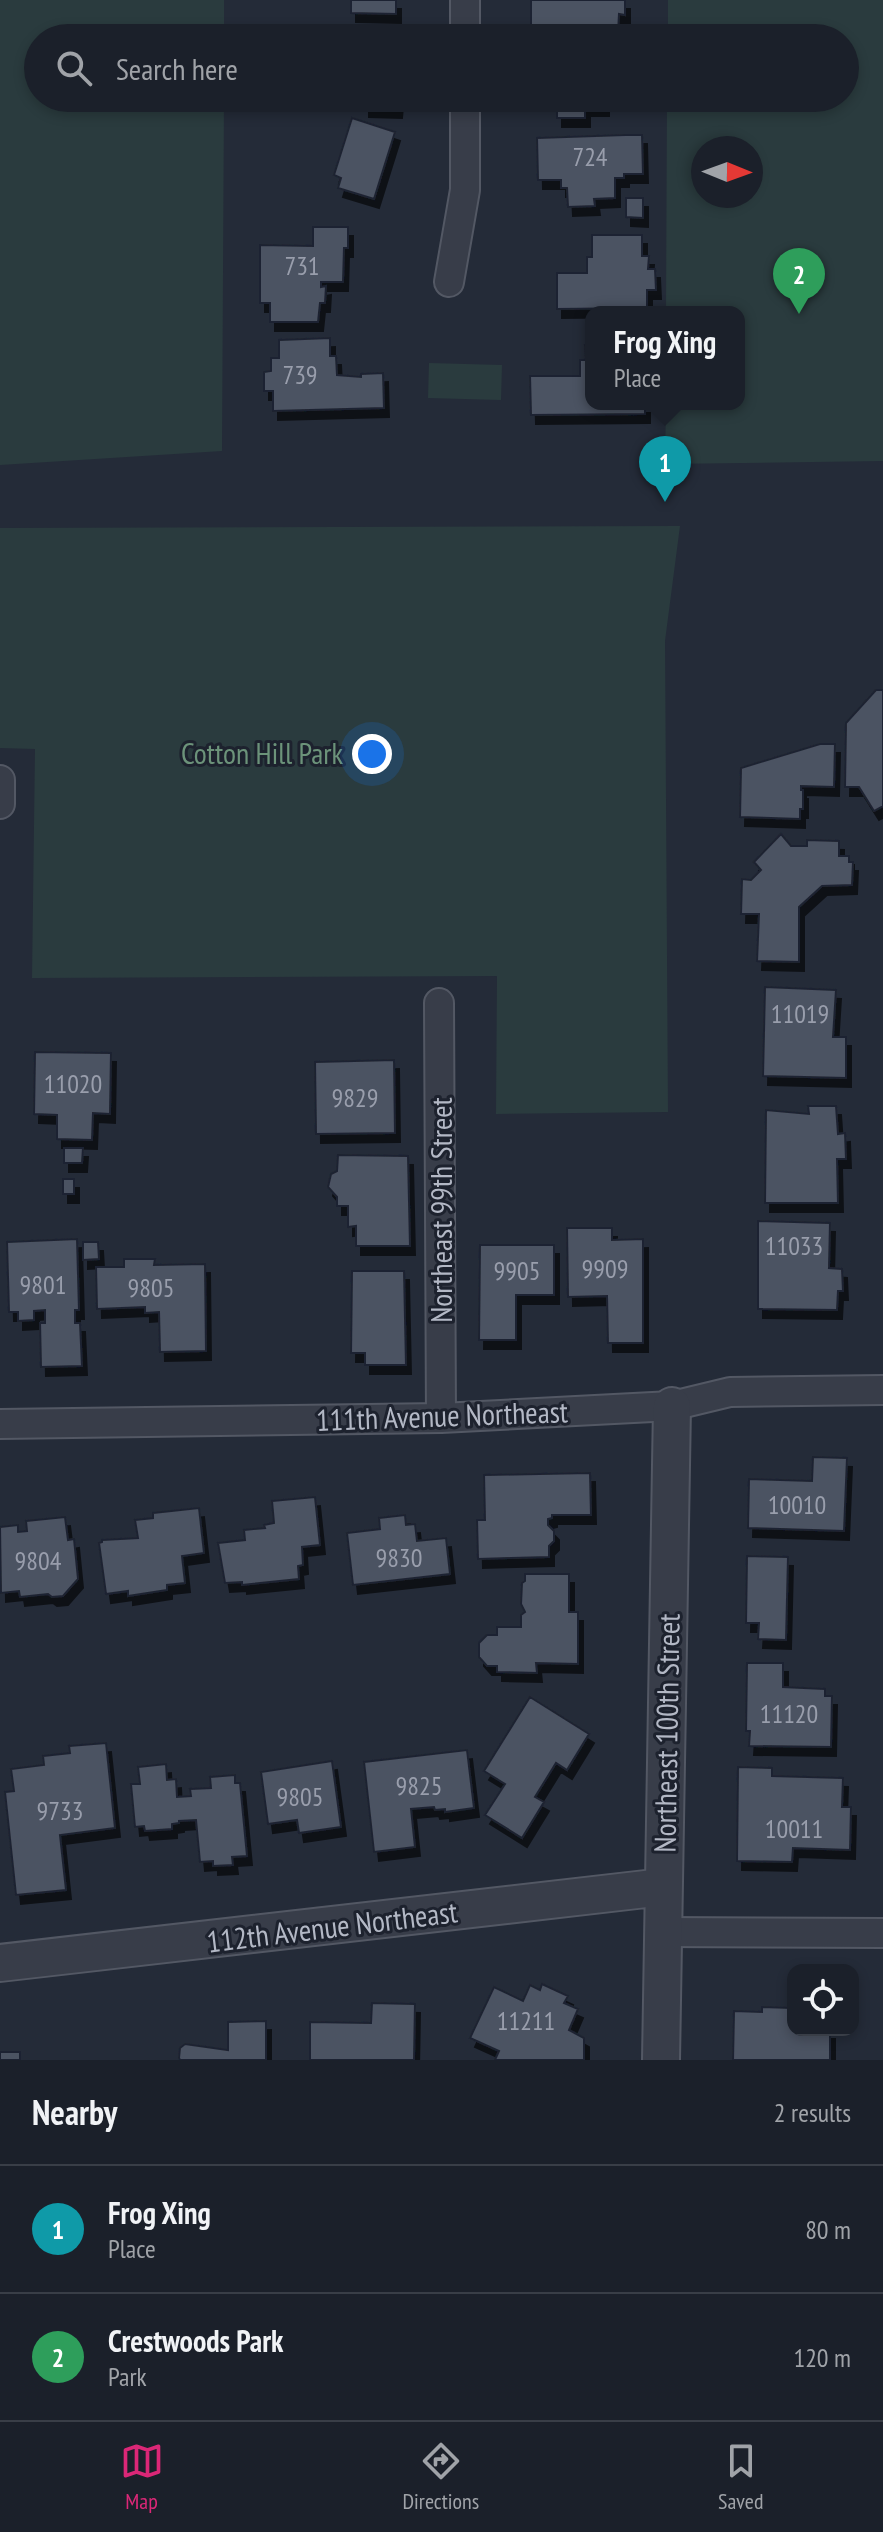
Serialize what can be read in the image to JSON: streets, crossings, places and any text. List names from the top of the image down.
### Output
{
  "streets": {
    "street": [
      "Northeast 99th Street",
      "111th Avenue Northeast",
      "Northeast 100th Street",
      "112th Avenue Northeast"
    ]
  },
  "crossings": [
    ["Northeast 99th Street", "111th Avenue Northeast"],
    ["111th Avenue Northeast", "Northeast 100th Street"],
    ["Northeast 100th Street", "112th Avenue Northeast"]
  ],
  "parks": ["Cotton Hill Park"],
  "house_numbers": [
    "724",
    "731",
    "739",
    "11019",
    "11020",
    "9829",
    "11033",
    "9909",
    "9905",
    "9801",
    "9805",
    "10010",
    "9830",
    "9804",
    "11120",
    "9825",
    "9805",
    "9733",
    "10011",
    "11211"
  ],
  "north": "right",
  "page": {
    "search": "Search here",
    "pins": ["2", "1"],
    "popup": ["Frog Xing", "Place"],
    "heading": ["Nearby", "2 results"],
    "list": [
      {
        "mark": "1",
        "name": "Frog Xing",
        "note": "Place",
        "value": "80 m"
      },
      {
        "mark": "2",
        "name": "Crestwoods Park",
        "note": "Park",
        "value": "120 m"
      }
    ],
    "nav": ["Map", "Directions", "Saved"]
  }
}
